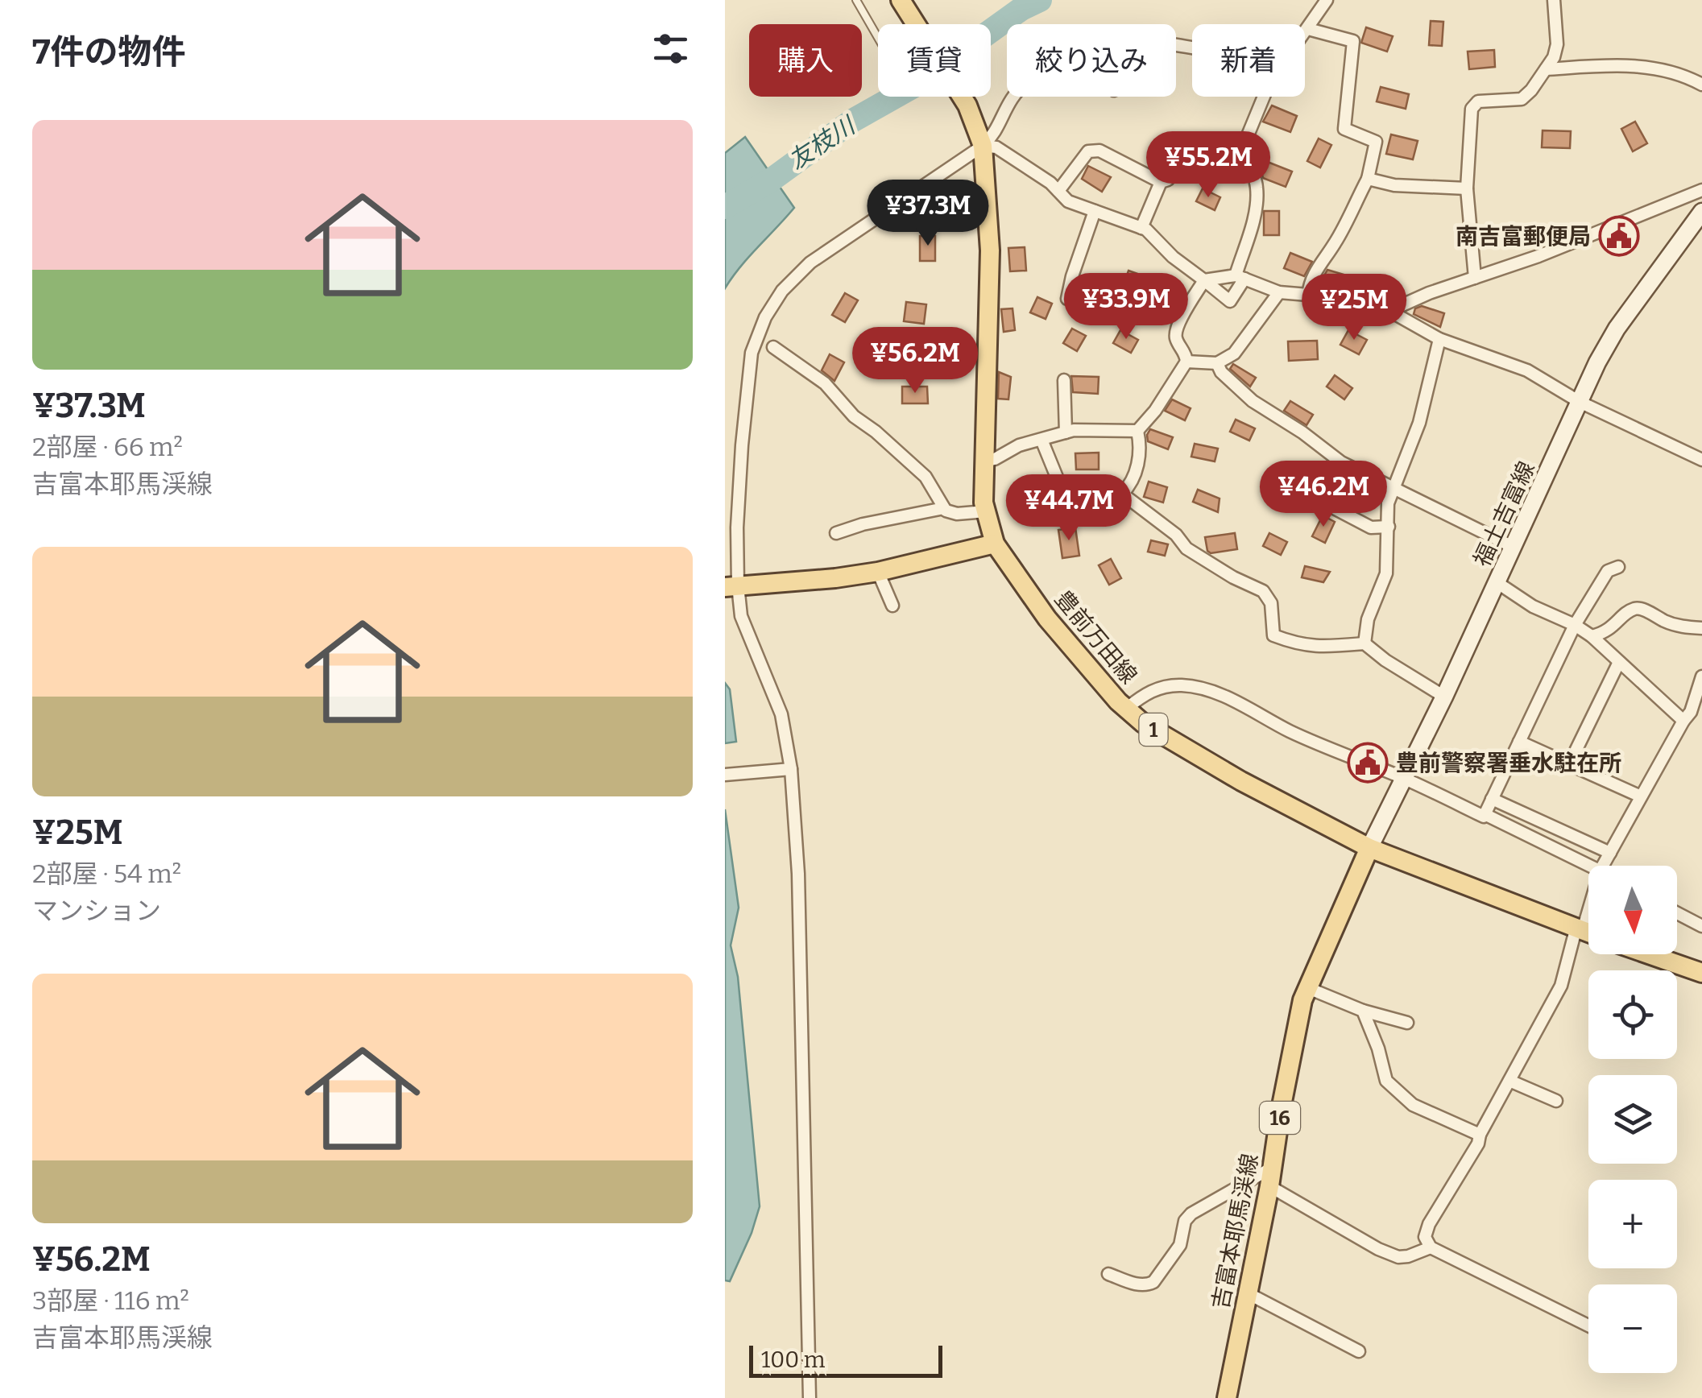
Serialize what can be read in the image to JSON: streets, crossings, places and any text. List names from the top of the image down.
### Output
{
  "streets": {
    "main road": [
      "福土吉富線",
      "豊前万田線",
      "1",
      "16",
      "吉富本耶馬渓線"
    ]
  },
  "crossings": [
    ["福土吉富線", "豊前万田線"],
    ["福土吉富線", "吉富本耶馬渓線"],
    ["豊前万田線", "吉富本耶馬渓線"]
  ],
  "water": ["友枝川"],
  "places": {
    "public building": ["南吉富郵便局", "豊前警察署垂水駐在所"]
  },
  "scale_bar": "100 m",
  "north": "bottom",
  "page": {
    "heading": "7件の物件",
    "chip": [
      "購入",
      "賃貸",
      "絞り込み",
      "新着"
    ],
    "list": [
      {
        "name": "¥37.3M",
        "note": "2部屋 · 66 m² · 吉富本耶馬渓線"
      },
      {
        "name": "¥25M",
        "note": "2部屋 · 54 m² · マンション"
      },
      {
        "name": "¥56.2M",
        "note": "3部屋 · 116 m² · 吉富本耶馬渓線"
      }
    ],
    "price": [
      "¥55.2M",
      "¥37.3M",
      "¥33.9M",
      "¥25M",
      "¥56.2M",
      "¥46.2M",
      "¥44.7M"
    ],
    "map_buttons": ["+", "−"],
    "scale": "100 m"
  }
}
